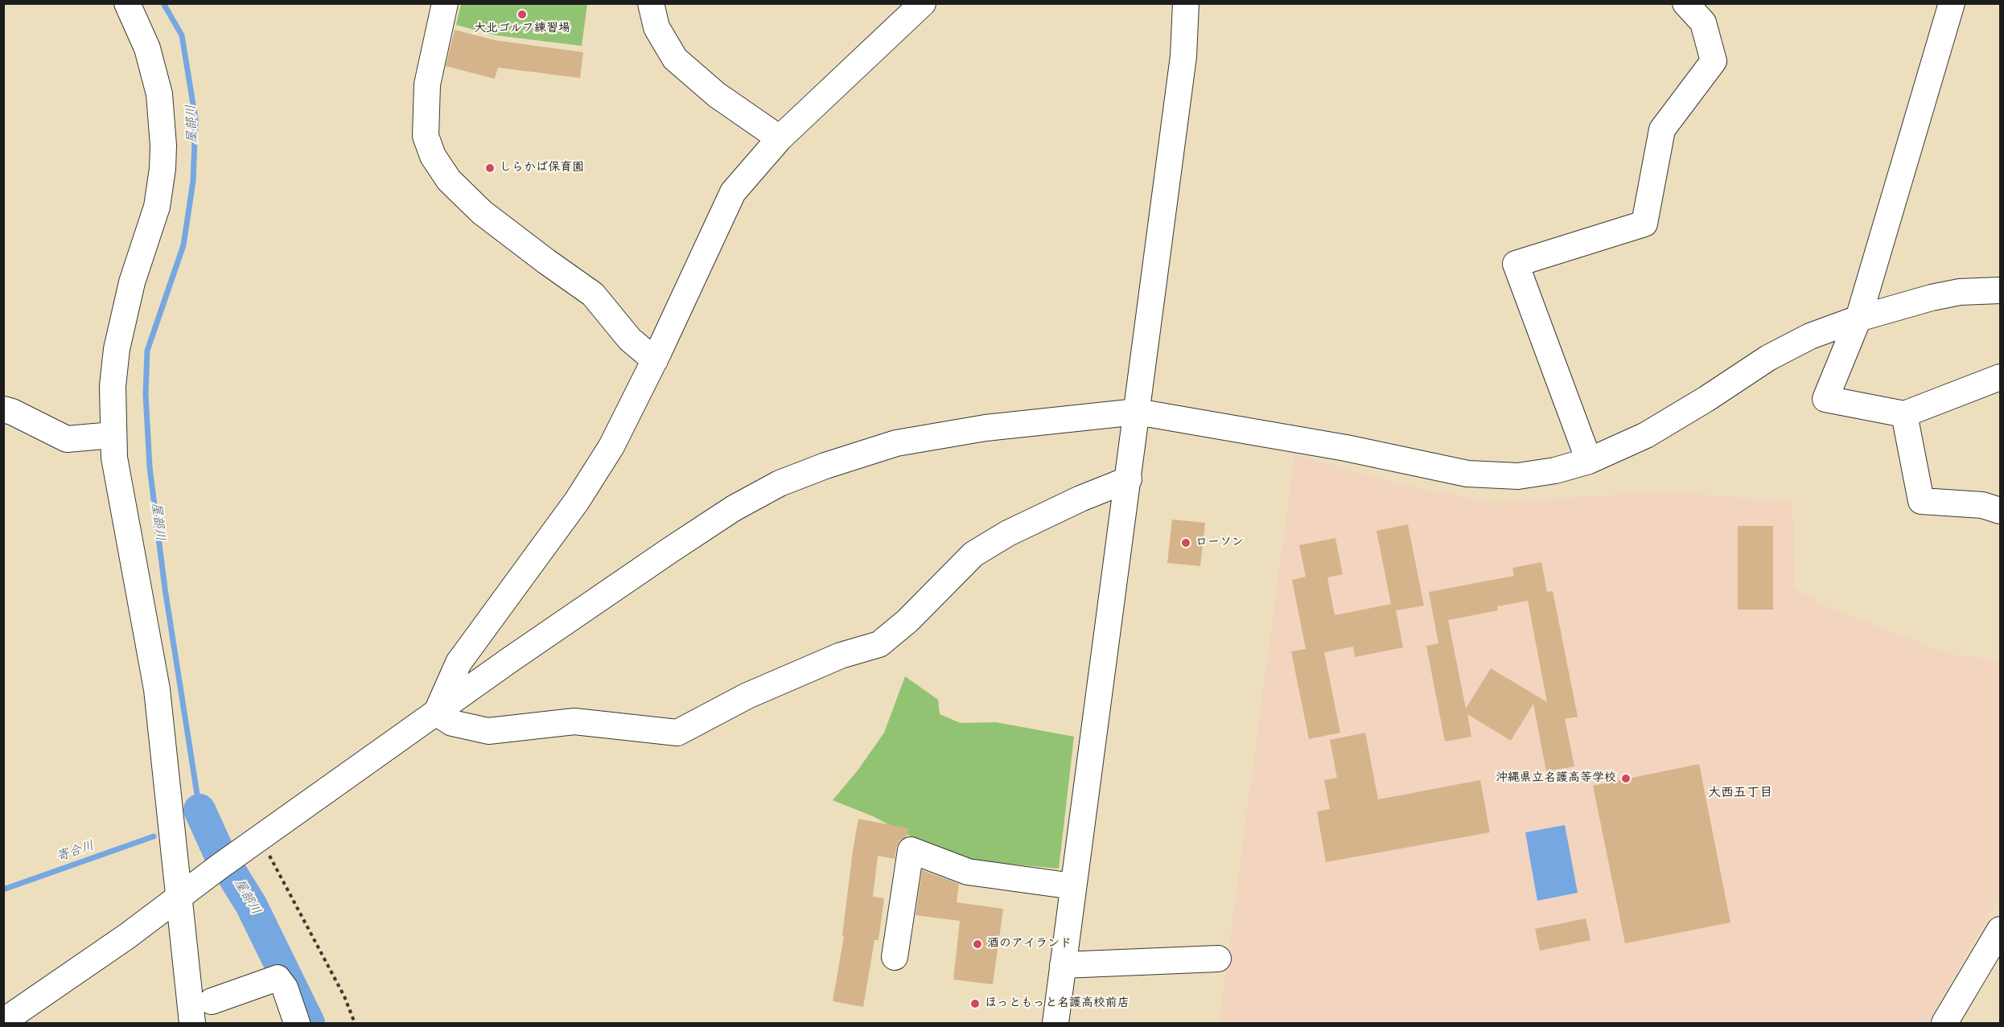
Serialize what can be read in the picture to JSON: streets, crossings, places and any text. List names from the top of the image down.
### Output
{
  "districts": ["大西五丁目"],
  "water": ["屋部川", "寄合川"],
  "places": [
    "大北ゴルフ練習場",
    "しらかば保育園",
    "ローソン",
    "沖縄県立名護高等学校",
    "酒のアイランド",
    "ほっともっと名護高校前店"
  ]
}
